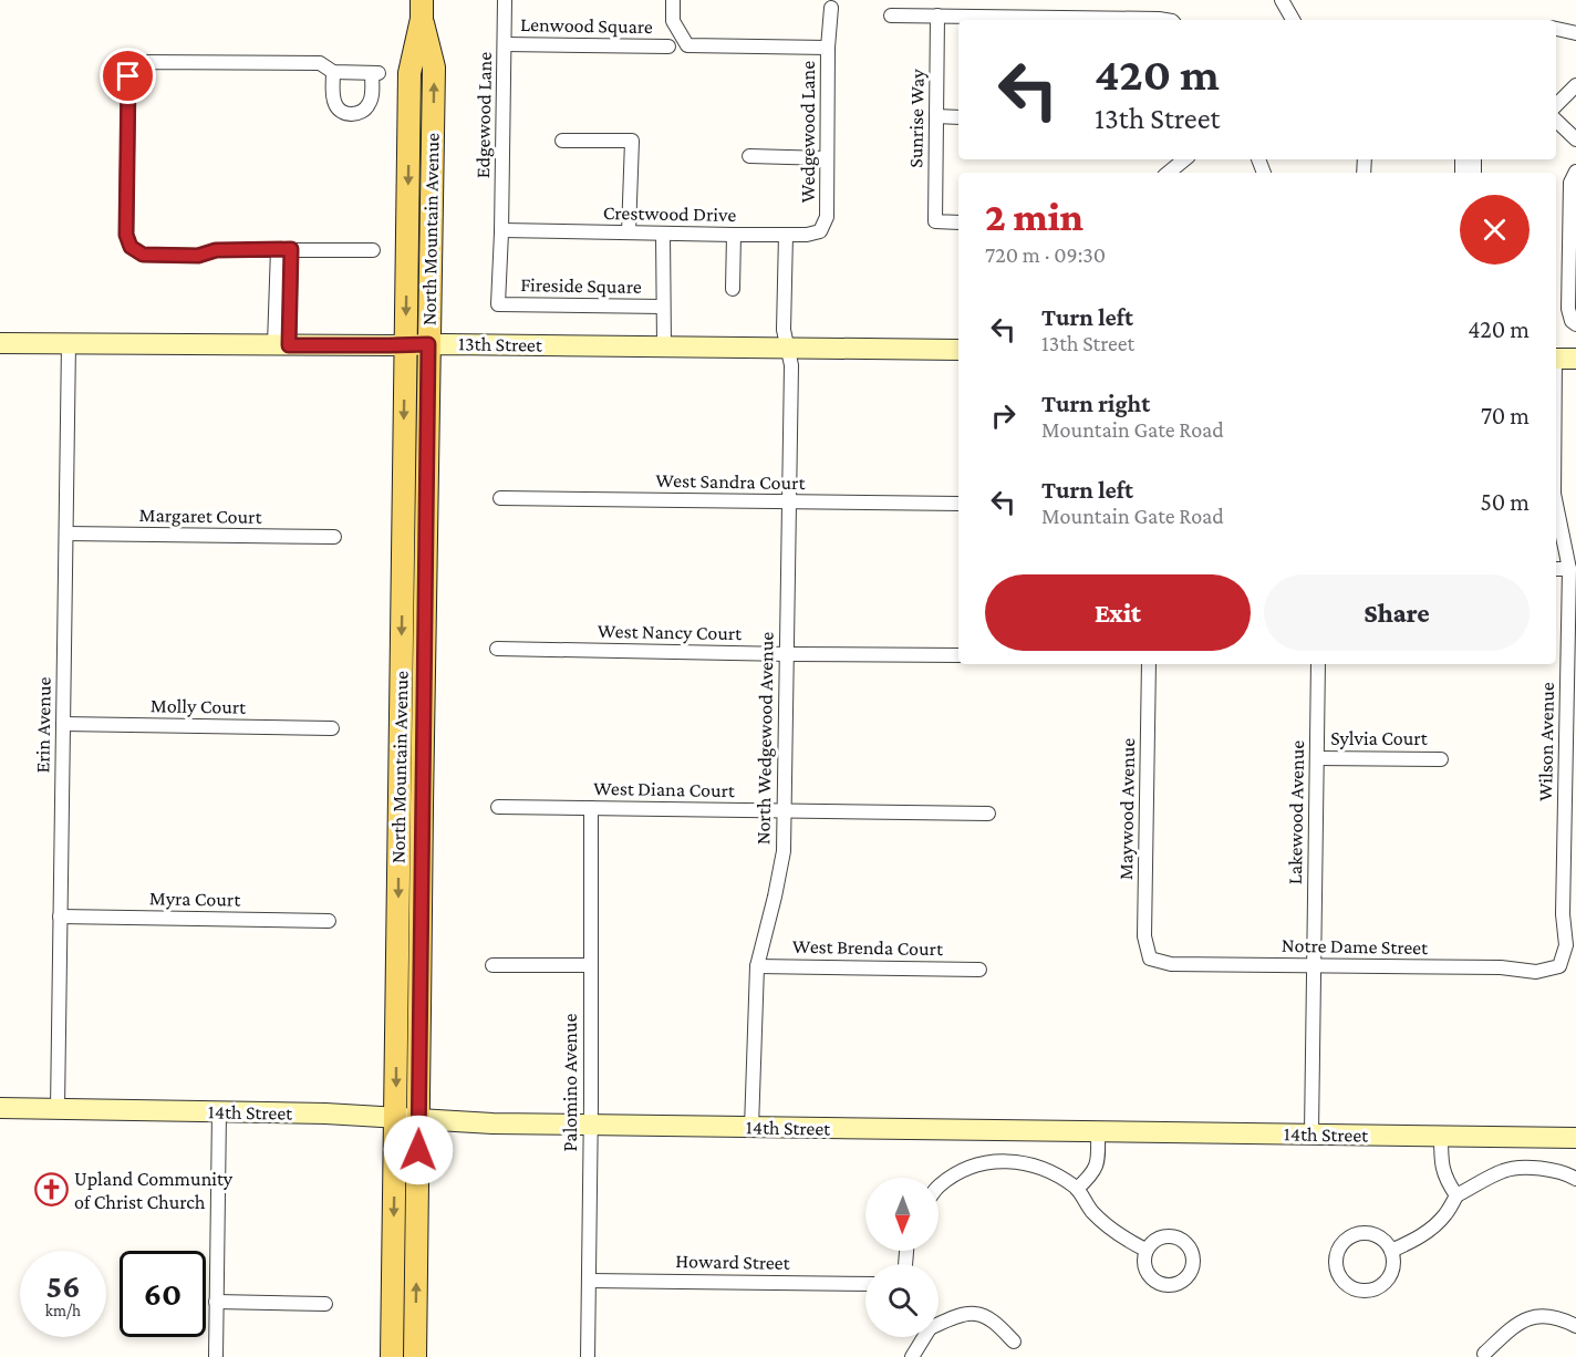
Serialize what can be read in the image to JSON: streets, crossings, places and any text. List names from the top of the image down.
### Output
{
  "streets": {
    "main road": ["North Mountain Avenue"],
    "street": [
      "Lenwood Square",
      "Edgewood Lane",
      "Sunrise Way",
      "Wedgewood Lane",
      "Crestwood Drive",
      "Fireside Square",
      "13th Street",
      "West Sandra Court",
      "Margaret Court",
      "West Nancy Court",
      "Molly Court",
      "Erin Avenue",
      "North Wedgewood Avenue",
      "Sylvia Court",
      "Wilson Avenue",
      "West Diana Court",
      "Maywood Avenue",
      "Lakewood Avenue",
      "Myra Court",
      "Notre Dame Street",
      "West Brenda Court",
      "Palomino Avenue",
      "14th Street",
      "Howard Street"
    ]
  },
  "crossings": [
    ["Lenwood Square", "Edgewood Lane"],
    ["Edgewood Lane", "Crestwood Drive"],
    ["Edgewood Lane", "Fireside Square"],
    ["Wedgewood Lane", "Crestwood Drive"],
    ["Crestwood Drive", "North Wedgewood Avenue"],
    ["North Mountain Avenue", "13th Street"],
    ["North Mountain Avenue", "14th Street"],
    ["13th Street", "Erin Avenue"],
    ["13th Street", "North Wedgewood Avenue"],
    ["West Sandra Court", "North Wedgewood Avenue"],
    ["Margaret Court", "Erin Avenue"],
    ["West Nancy Court", "North Wedgewood Avenue"],
    ["Molly Court", "Erin Avenue"],
    ["Erin Avenue", "Myra Court"],
    ["Erin Avenue", "14th Street"],
    ["North Wedgewood Avenue", "West Diana Court"],
    ["North Wedgewood Avenue", "West Brenda Court"],
    ["North Wedgewood Avenue", "14th Street"],
    ["Sylvia Court", "Lakewood Avenue"],
    ["Wilson Avenue", "Notre Dame Street"],
    ["West Diana Court", "Palomino Avenue"],
    ["Maywood Avenue", "Notre Dame Street"],
    ["Lakewood Avenue", "Notre Dame Street"],
    ["Lakewood Avenue", "14th Street"],
    ["Palomino Avenue", "14th Street"],
    ["Palomino Avenue", "Howard Street"]
  ],
  "places": {
    "church": ["Upland Community of Christ Church"]
  },
  "north": "bottom",
  "page": {
    "turn": ["420 m", "13th Street"],
    "heading": ["2 min", "720 m · 09:30"],
    "list": [
      {
        "name": "Turn left",
        "note": "13th Street",
        "value": "420 m"
      },
      {
        "name": "Turn right",
        "note": "Mountain Gate Road",
        "value": "70 m"
      },
      {
        "name": "Turn left",
        "note": "Mountain Gate Road",
        "value": "50 m"
      }
    ],
    "buttons": ["Exit", "Share"],
    "speed": "56 km/h",
    "limit": "60"
  }
}
